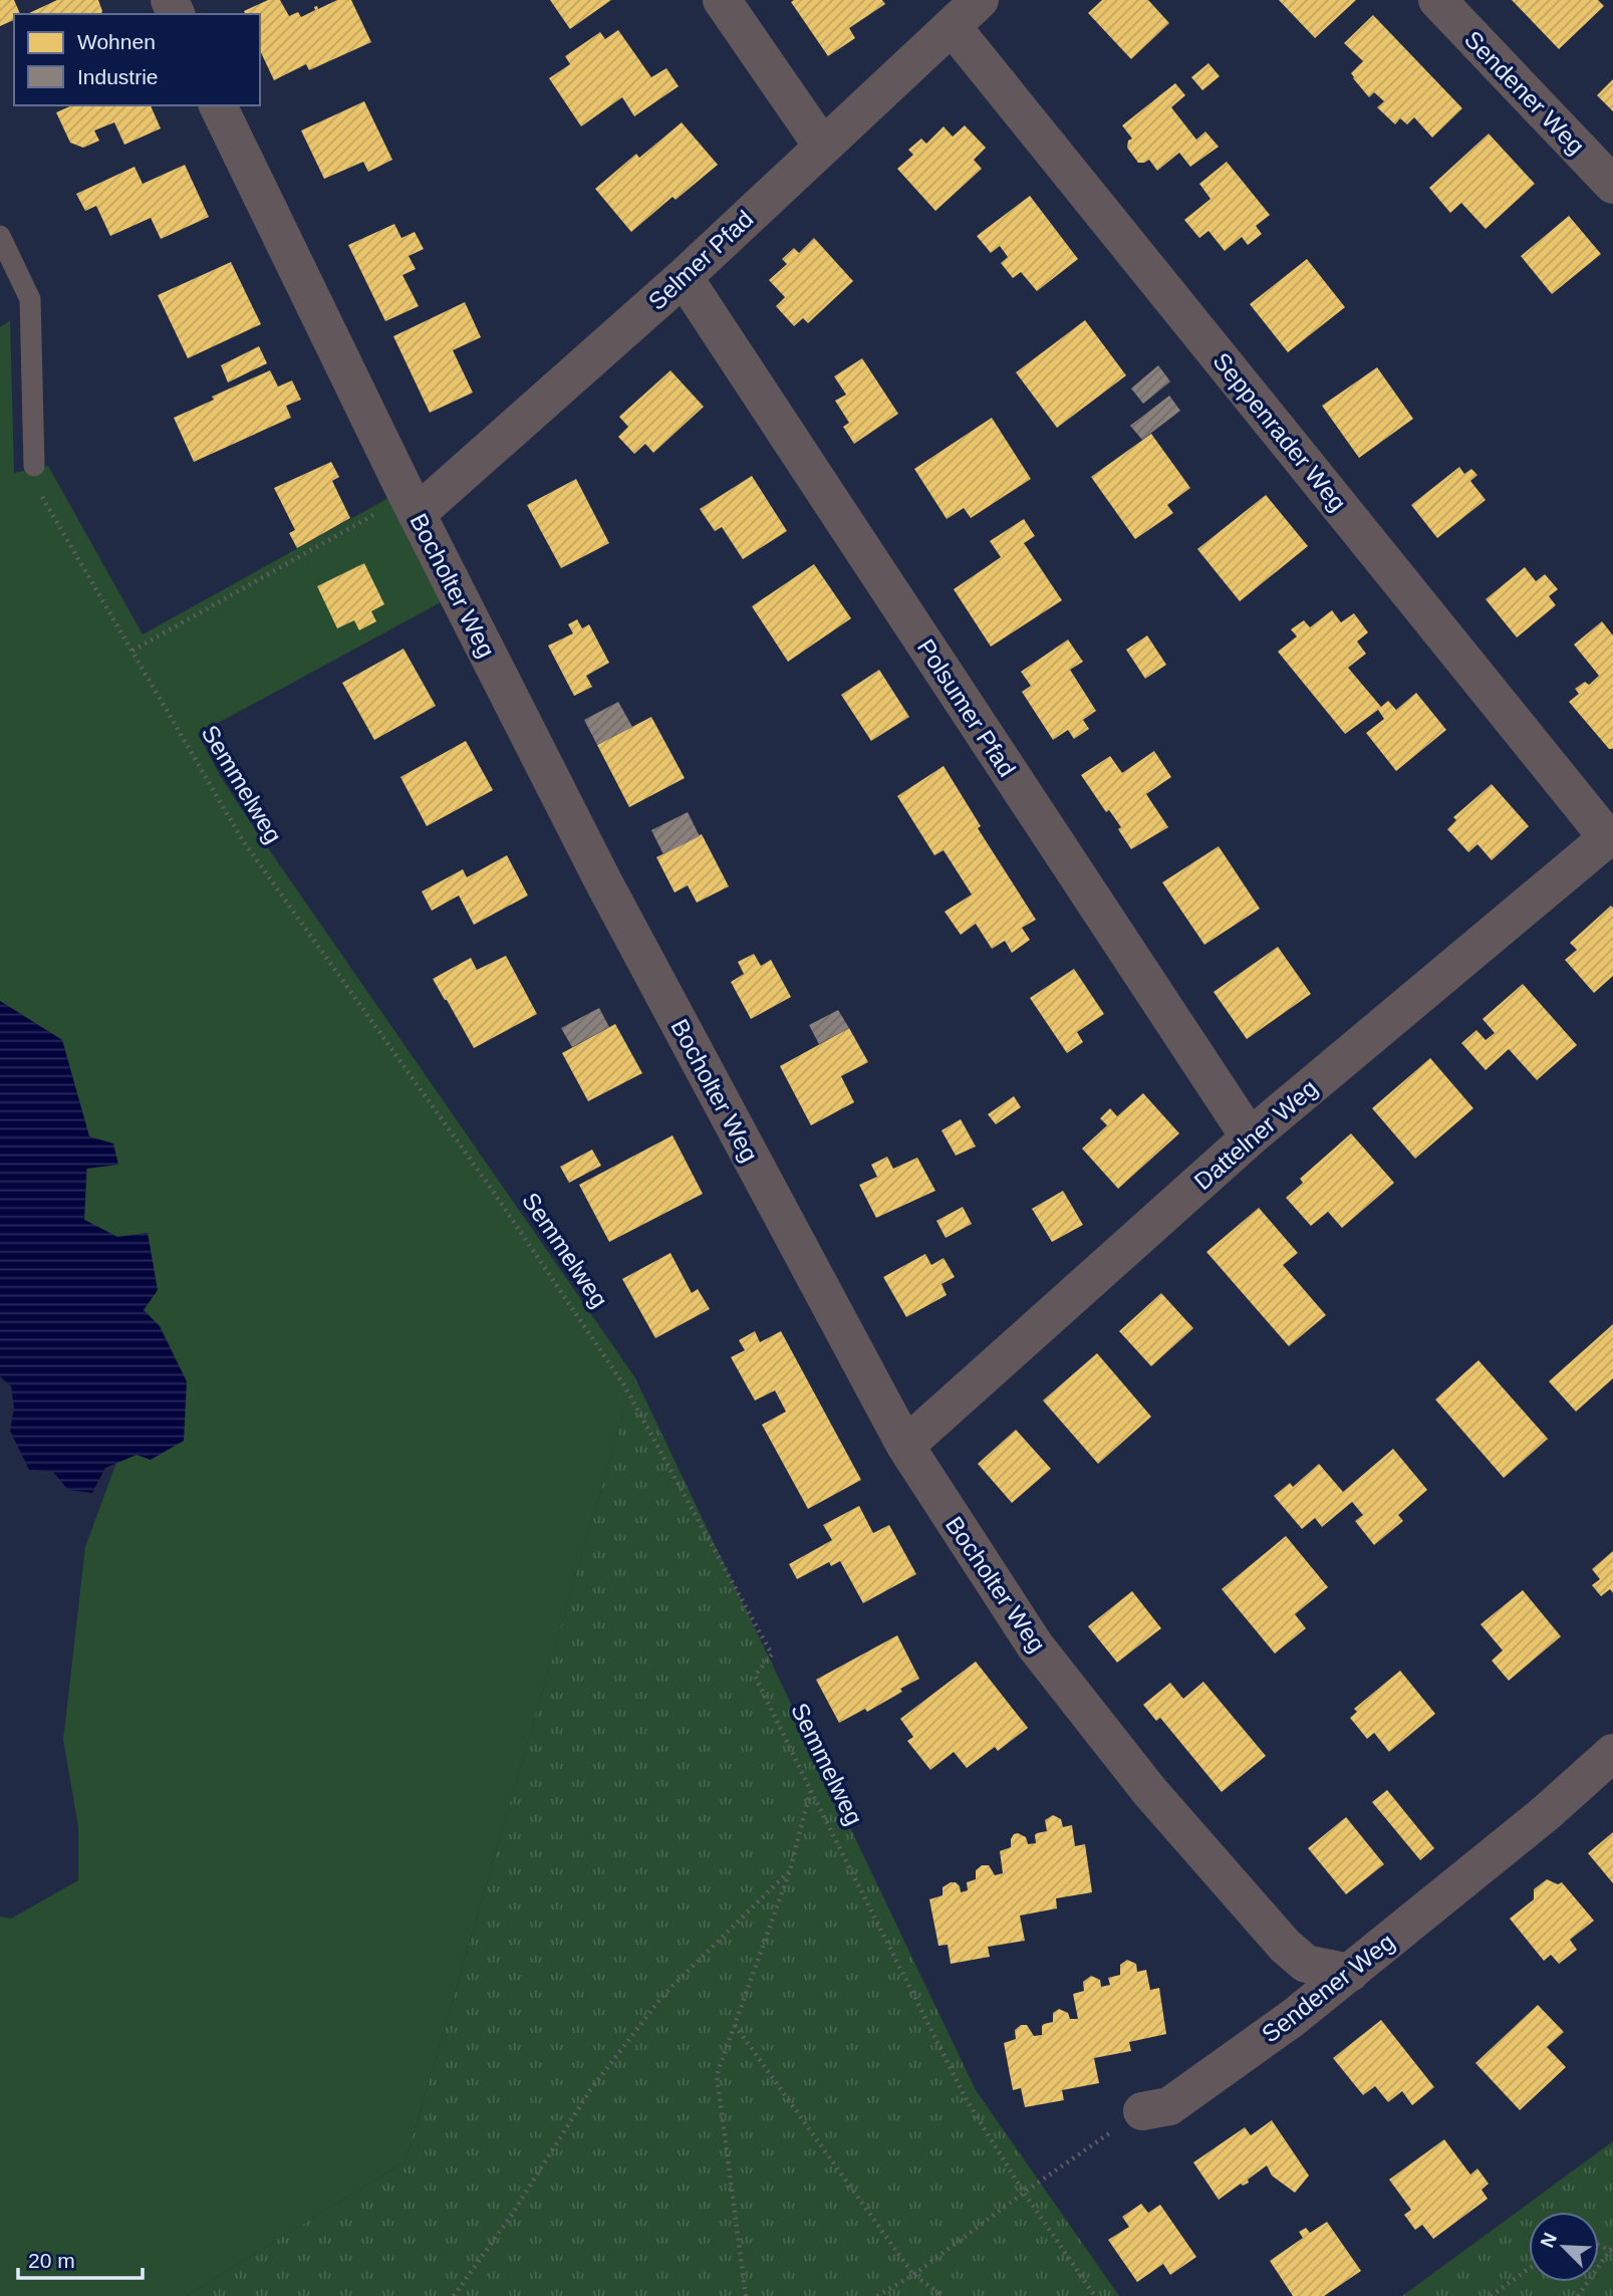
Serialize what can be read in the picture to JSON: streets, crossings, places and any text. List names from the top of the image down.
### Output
{
  "streets": {
    "street": [
      "Sendener Weg",
      "Selmer Pfad",
      "Seppenrader Weg",
      "Bocholter Weg",
      "Polsumer Pfad",
      "Dattelner Weg"
    ],
    "path": ["Semmelweg"]
  },
  "crossings": [
    ["Sendener Weg", "Bocholter Weg"],
    ["Selmer Pfad", "Seppenrader Weg"],
    ["Selmer Pfad", "Bocholter Weg"],
    ["Selmer Pfad", "Polsumer Pfad"],
    ["Seppenrader Weg", "Dattelner Weg"],
    ["Bocholter Weg", "Dattelner Weg"],
    ["Polsumer Pfad", "Dattelner Weg"]
  ],
  "legend": ["Wohnen", "Industrie"],
  "scale_bar": "20 m",
  "north": "top left"
}
